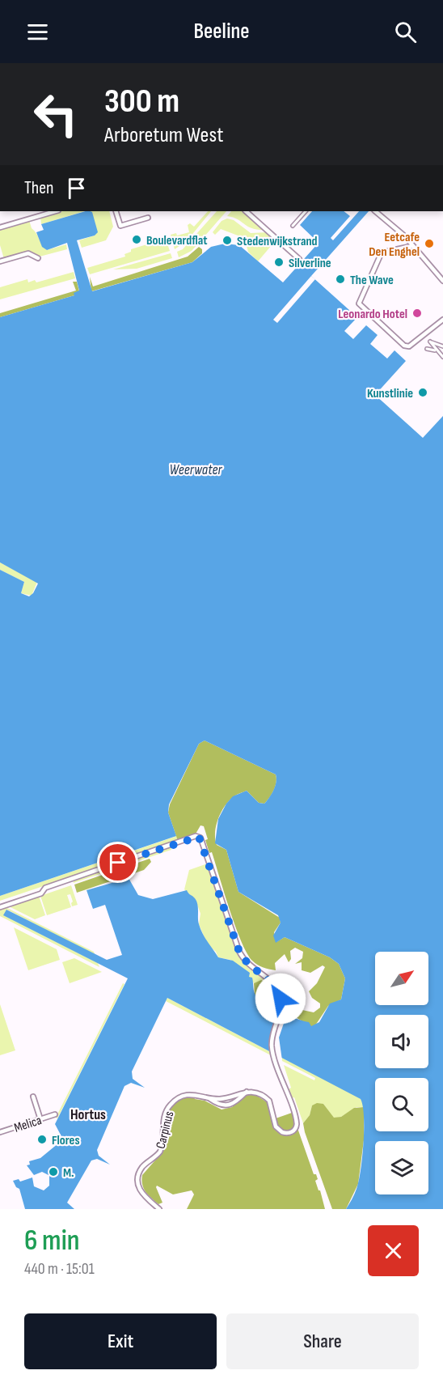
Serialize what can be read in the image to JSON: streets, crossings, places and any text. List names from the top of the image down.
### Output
{
  "streets": {
    "street": ["Melica", "Carpinus"]
  },
  "districts": ["Hortus"],
  "water": ["Weerwater"],
  "places": [
    "Boulevardflat",
    "Stedenwijkstrand",
    "Eetcafe Den Enghel",
    "Silverline",
    "The Wave",
    "Leonardo Hotel",
    "Kunstlinie",
    "Flores",
    "M."
  ],
  "north": "top right",
  "page": {
    "header": "Beeline",
    "turn": ["300 m", "Arboretum West"],
    "then": "Then",
    "heading": ["6 min", "440 m · 15:01"],
    "buttons": ["Exit", "Share"]
  }
}
